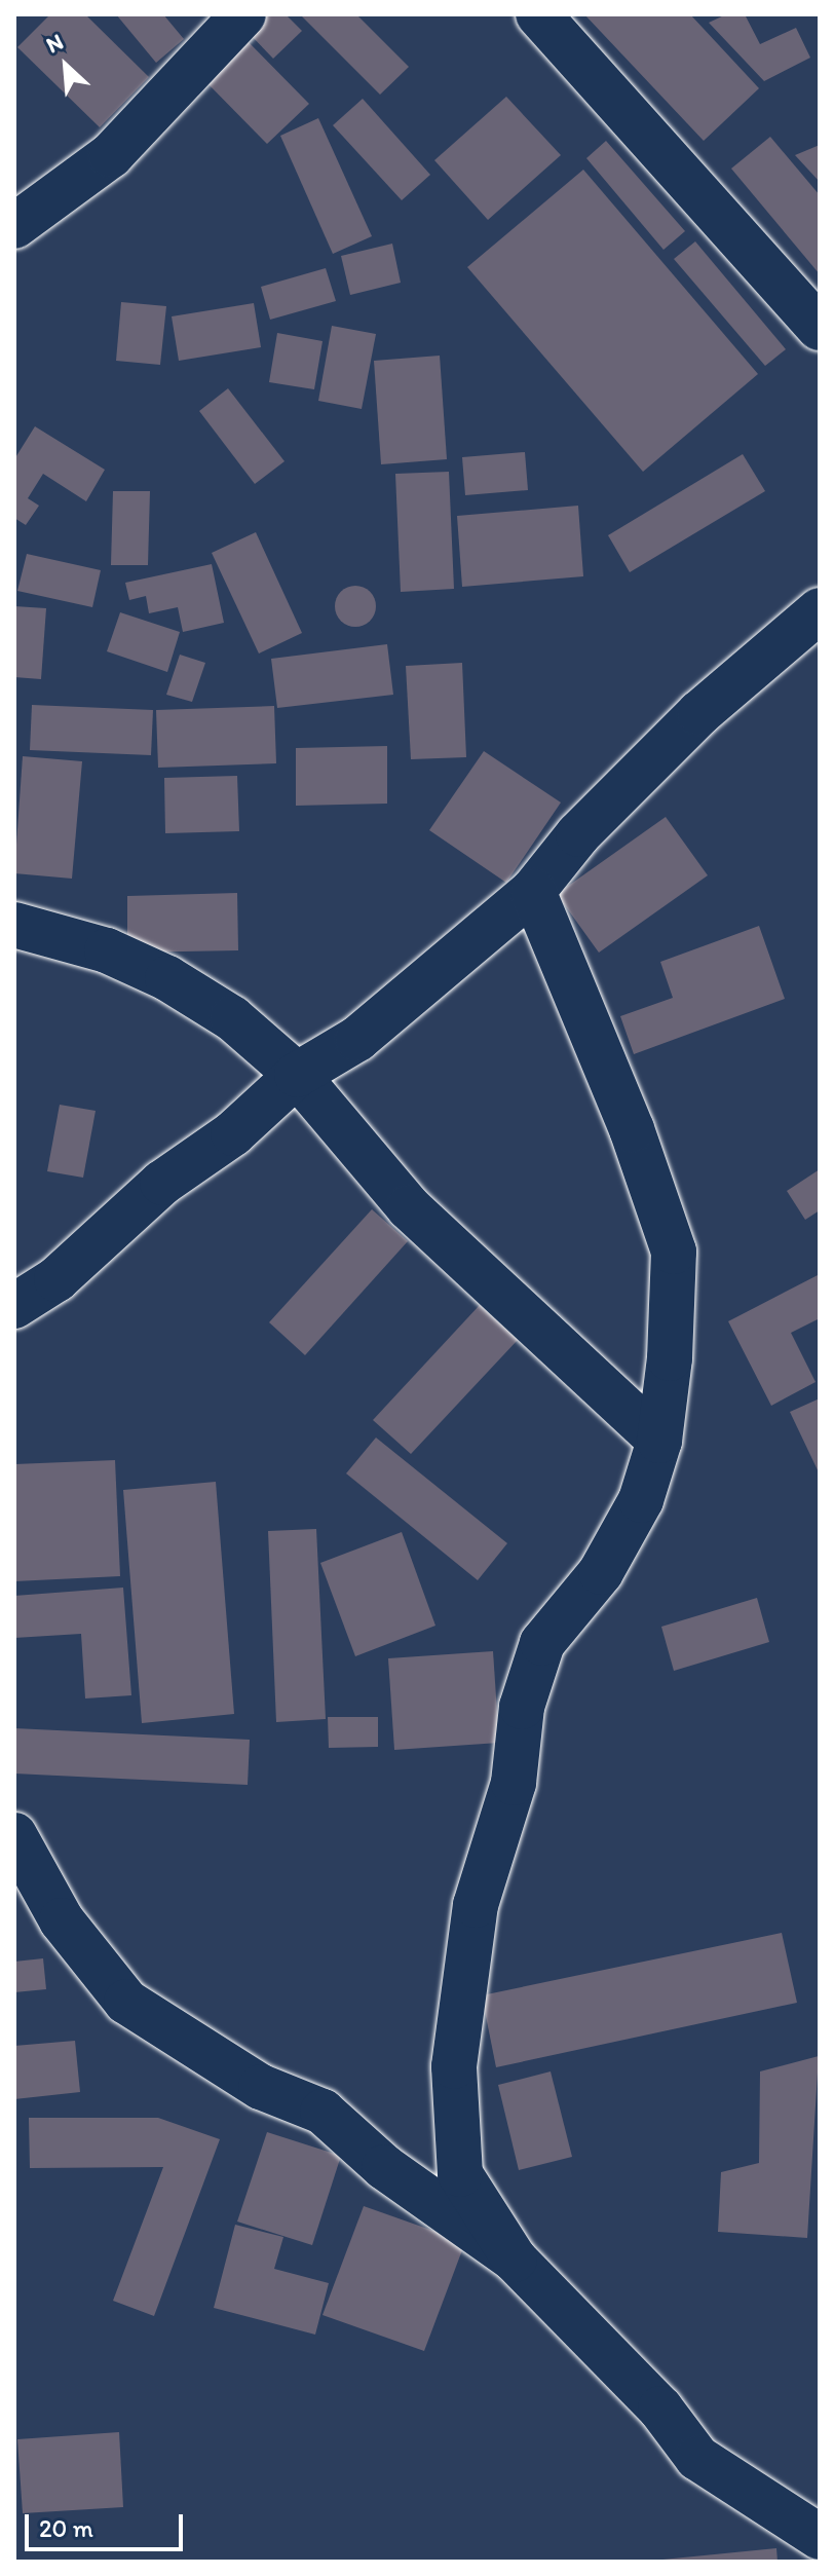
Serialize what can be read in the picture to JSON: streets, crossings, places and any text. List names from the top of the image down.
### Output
{
  "scale_bar": "20 m",
  "north": "top left"
}
